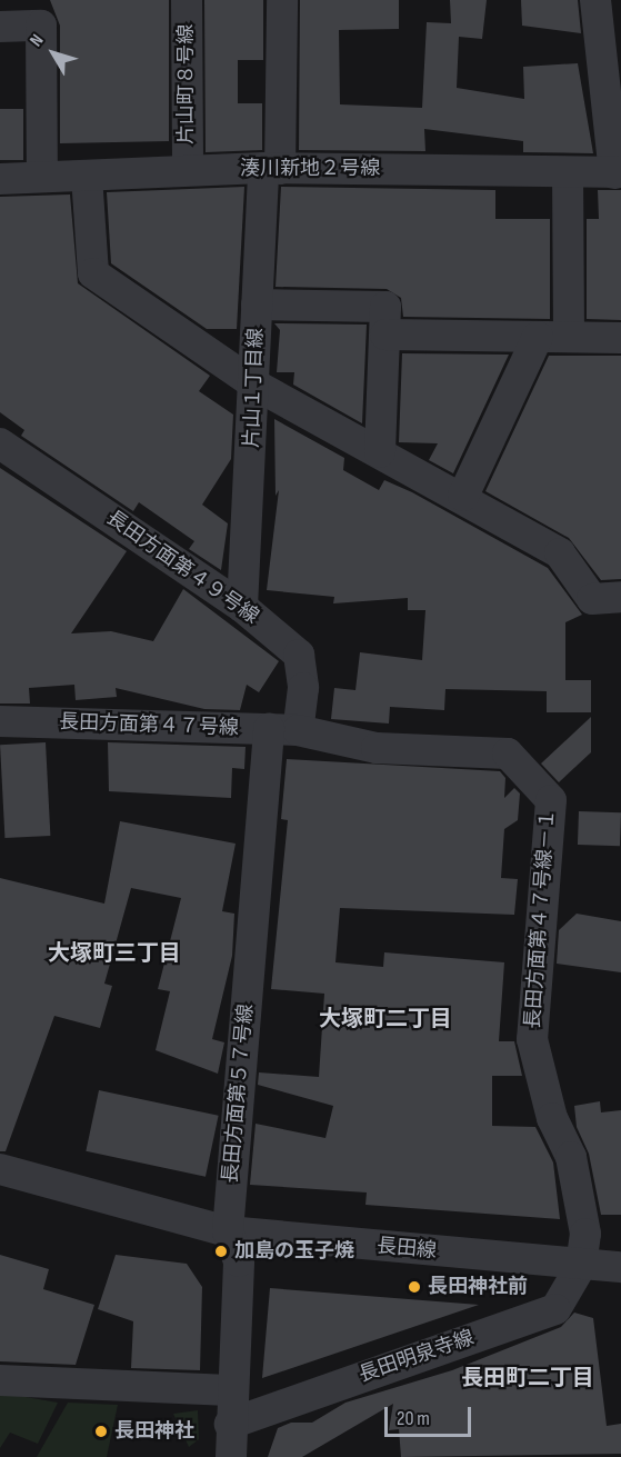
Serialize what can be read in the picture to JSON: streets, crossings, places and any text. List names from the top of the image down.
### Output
{
  "streets": {
    "street": [
      "片山町８号線",
      "湊川新地２号線",
      "片山１丁目線",
      "長田方面第４９号線",
      "長田方面第４７号線",
      "長田方面第４７号線－１",
      "長田方面第５７号線",
      "長田線",
      "長田明泉寺線"
    ]
  },
  "crossings": [
    ["片山町８号線", "湊川新地２号線"],
    ["湊川新地２号線", "片山１丁目線"],
    ["片山１丁目線", "長田方面第４９号線"],
    ["長田方面第４９号線", "長田方面第４７号線"],
    ["長田方面第４９号線", "長田方面第４７号線－１"],
    ["長田方面第４９号線", "長田方面第５７号線"],
    ["長田方面第４７号線", "長田方面第４７号線－１"],
    ["長田方面第４７号線", "長田方面第５７号線"],
    ["長田方面第４７号線－１", "長田方面第５７号線"],
    ["長田方面第４７号線－１", "長田線"],
    ["長田方面第４７号線－１", "長田明泉寺線"],
    ["長田方面第５７号線", "長田線"],
    ["長田方面第５７号線", "長田明泉寺線"],
    ["長田線", "長田明泉寺線"]
  ],
  "districts": ["大塚町三丁目", "大塚町二丁目", "長田町二丁目"],
  "places": ["加島の玉子焼", "長田神社前", "長田神社"],
  "scale_bar": "20 m",
  "north": "top left"
}
